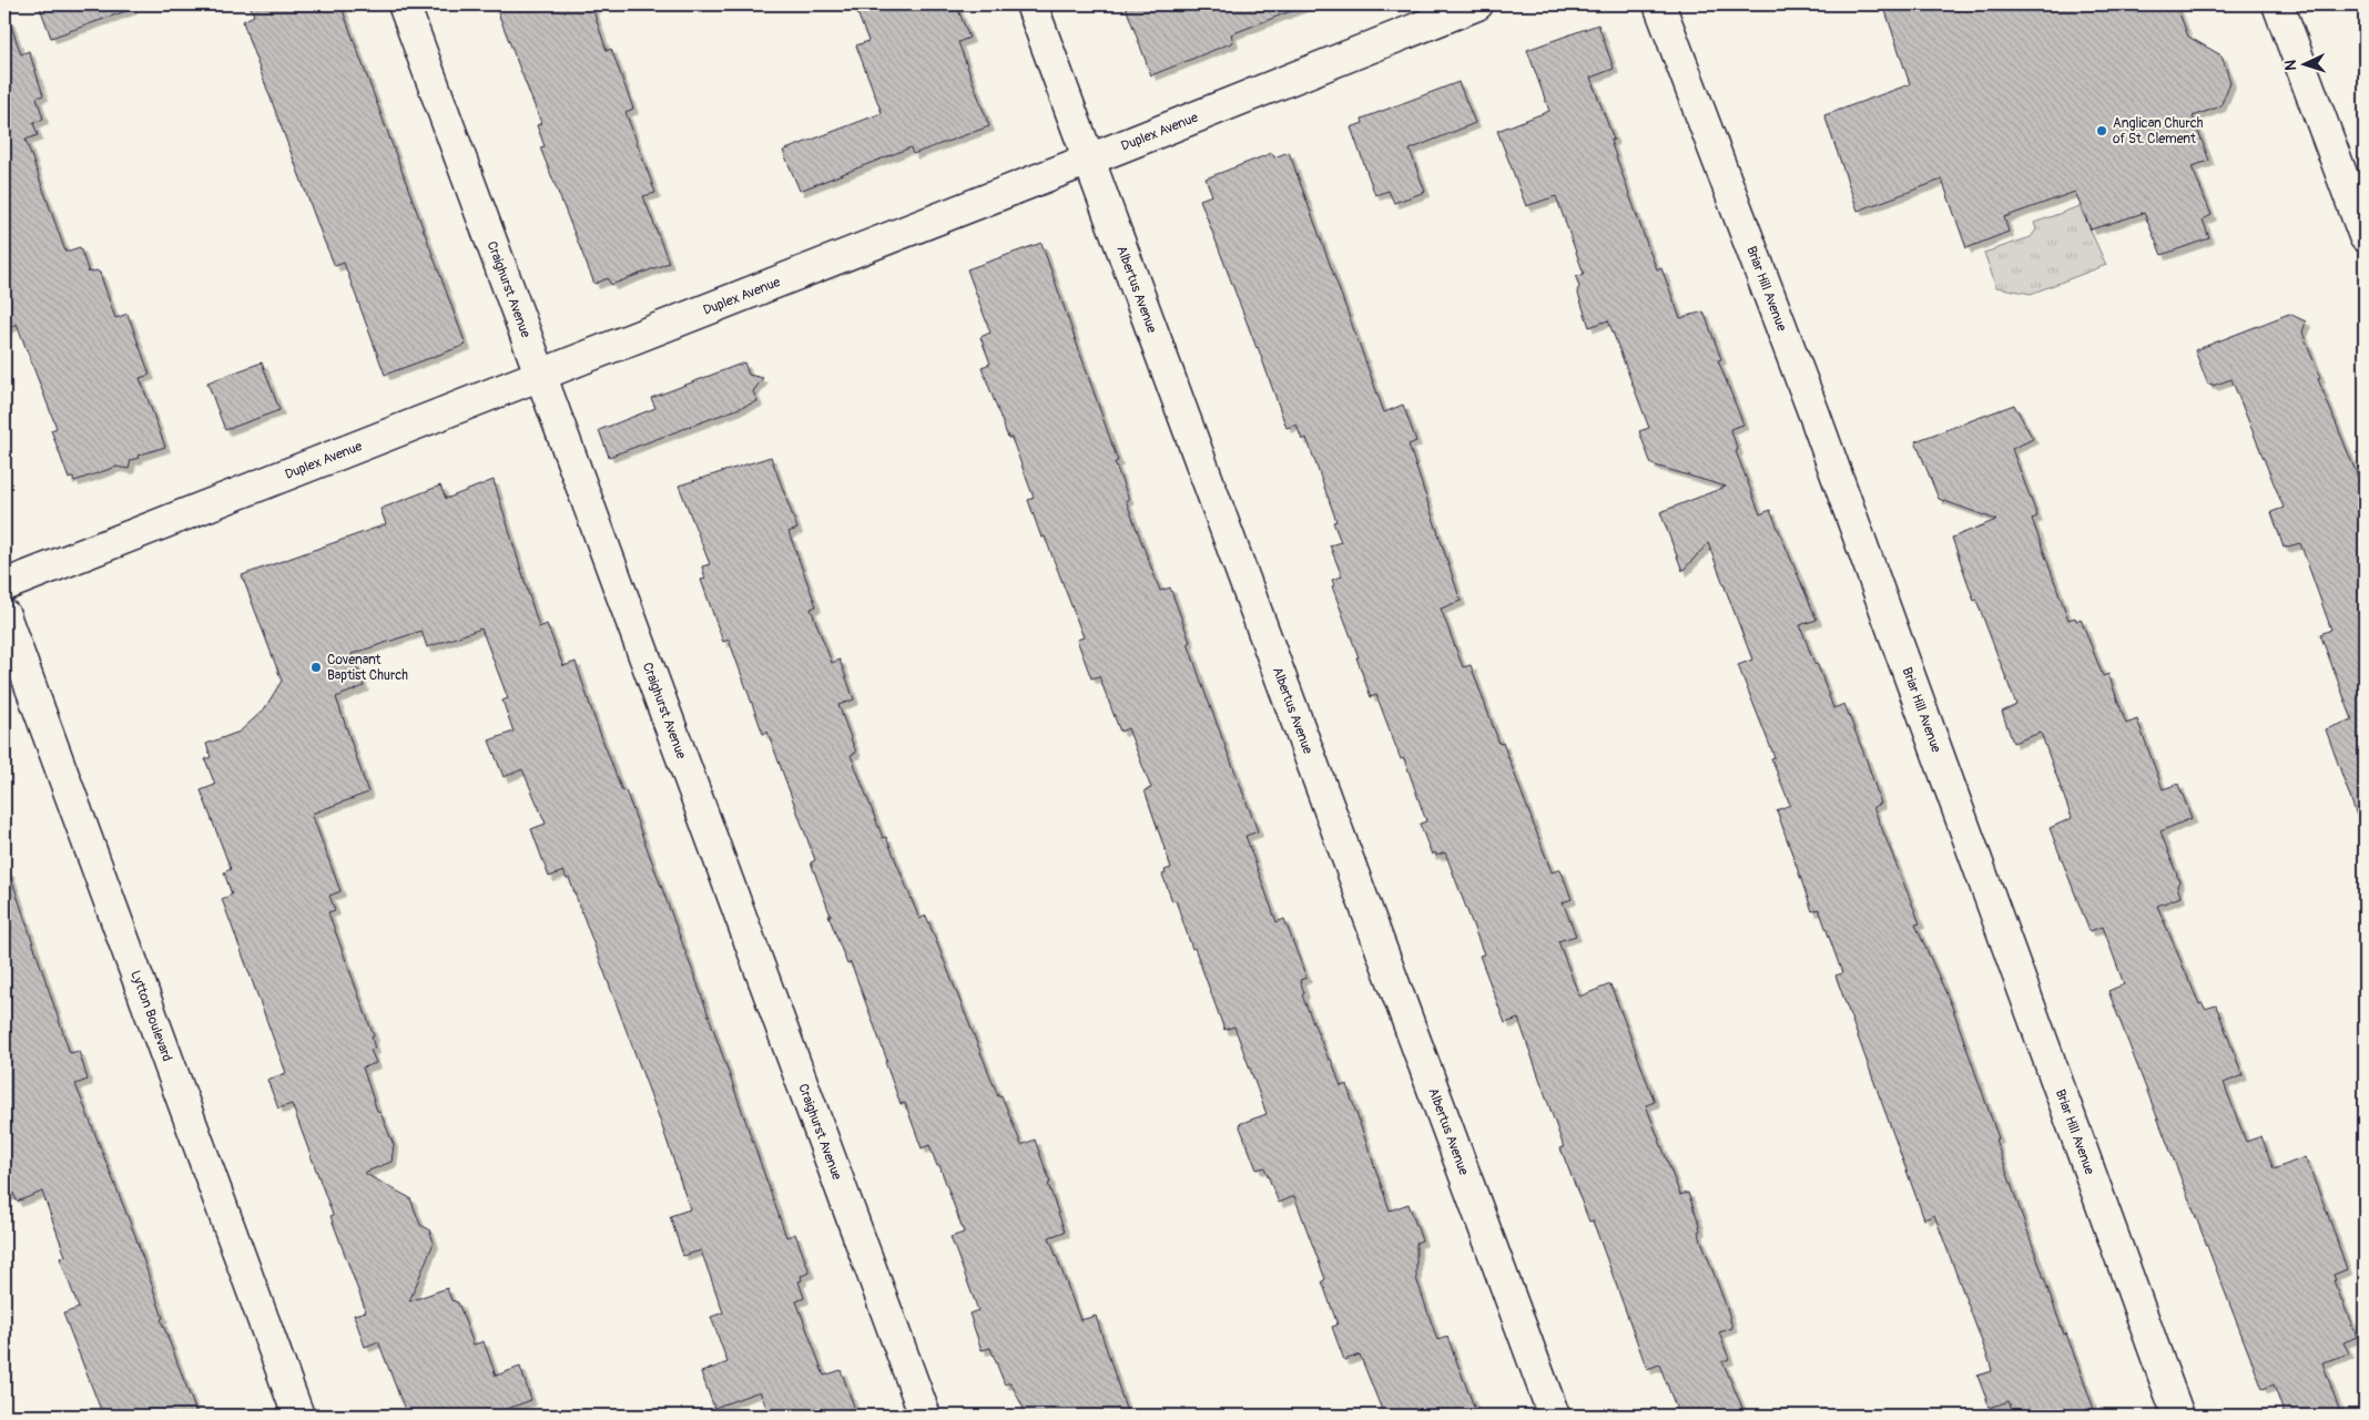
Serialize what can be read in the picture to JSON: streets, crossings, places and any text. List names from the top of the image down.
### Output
{
  "streets": {
    "street": [
      "Duplex Avenue",
      "Briar Hill Avenue",
      "Albertus Avenue",
      "Craighurst Avenue",
      "Lytton Boulevard"
    ]
  },
  "crossings": [
    ["Duplex Avenue", "Albertus Avenue"],
    ["Duplex Avenue", "Craighurst Avenue"]
  ],
  "places": ["Anglican Church of St. Clement", "Covenant Baptist Church"],
  "north": "left"
}
